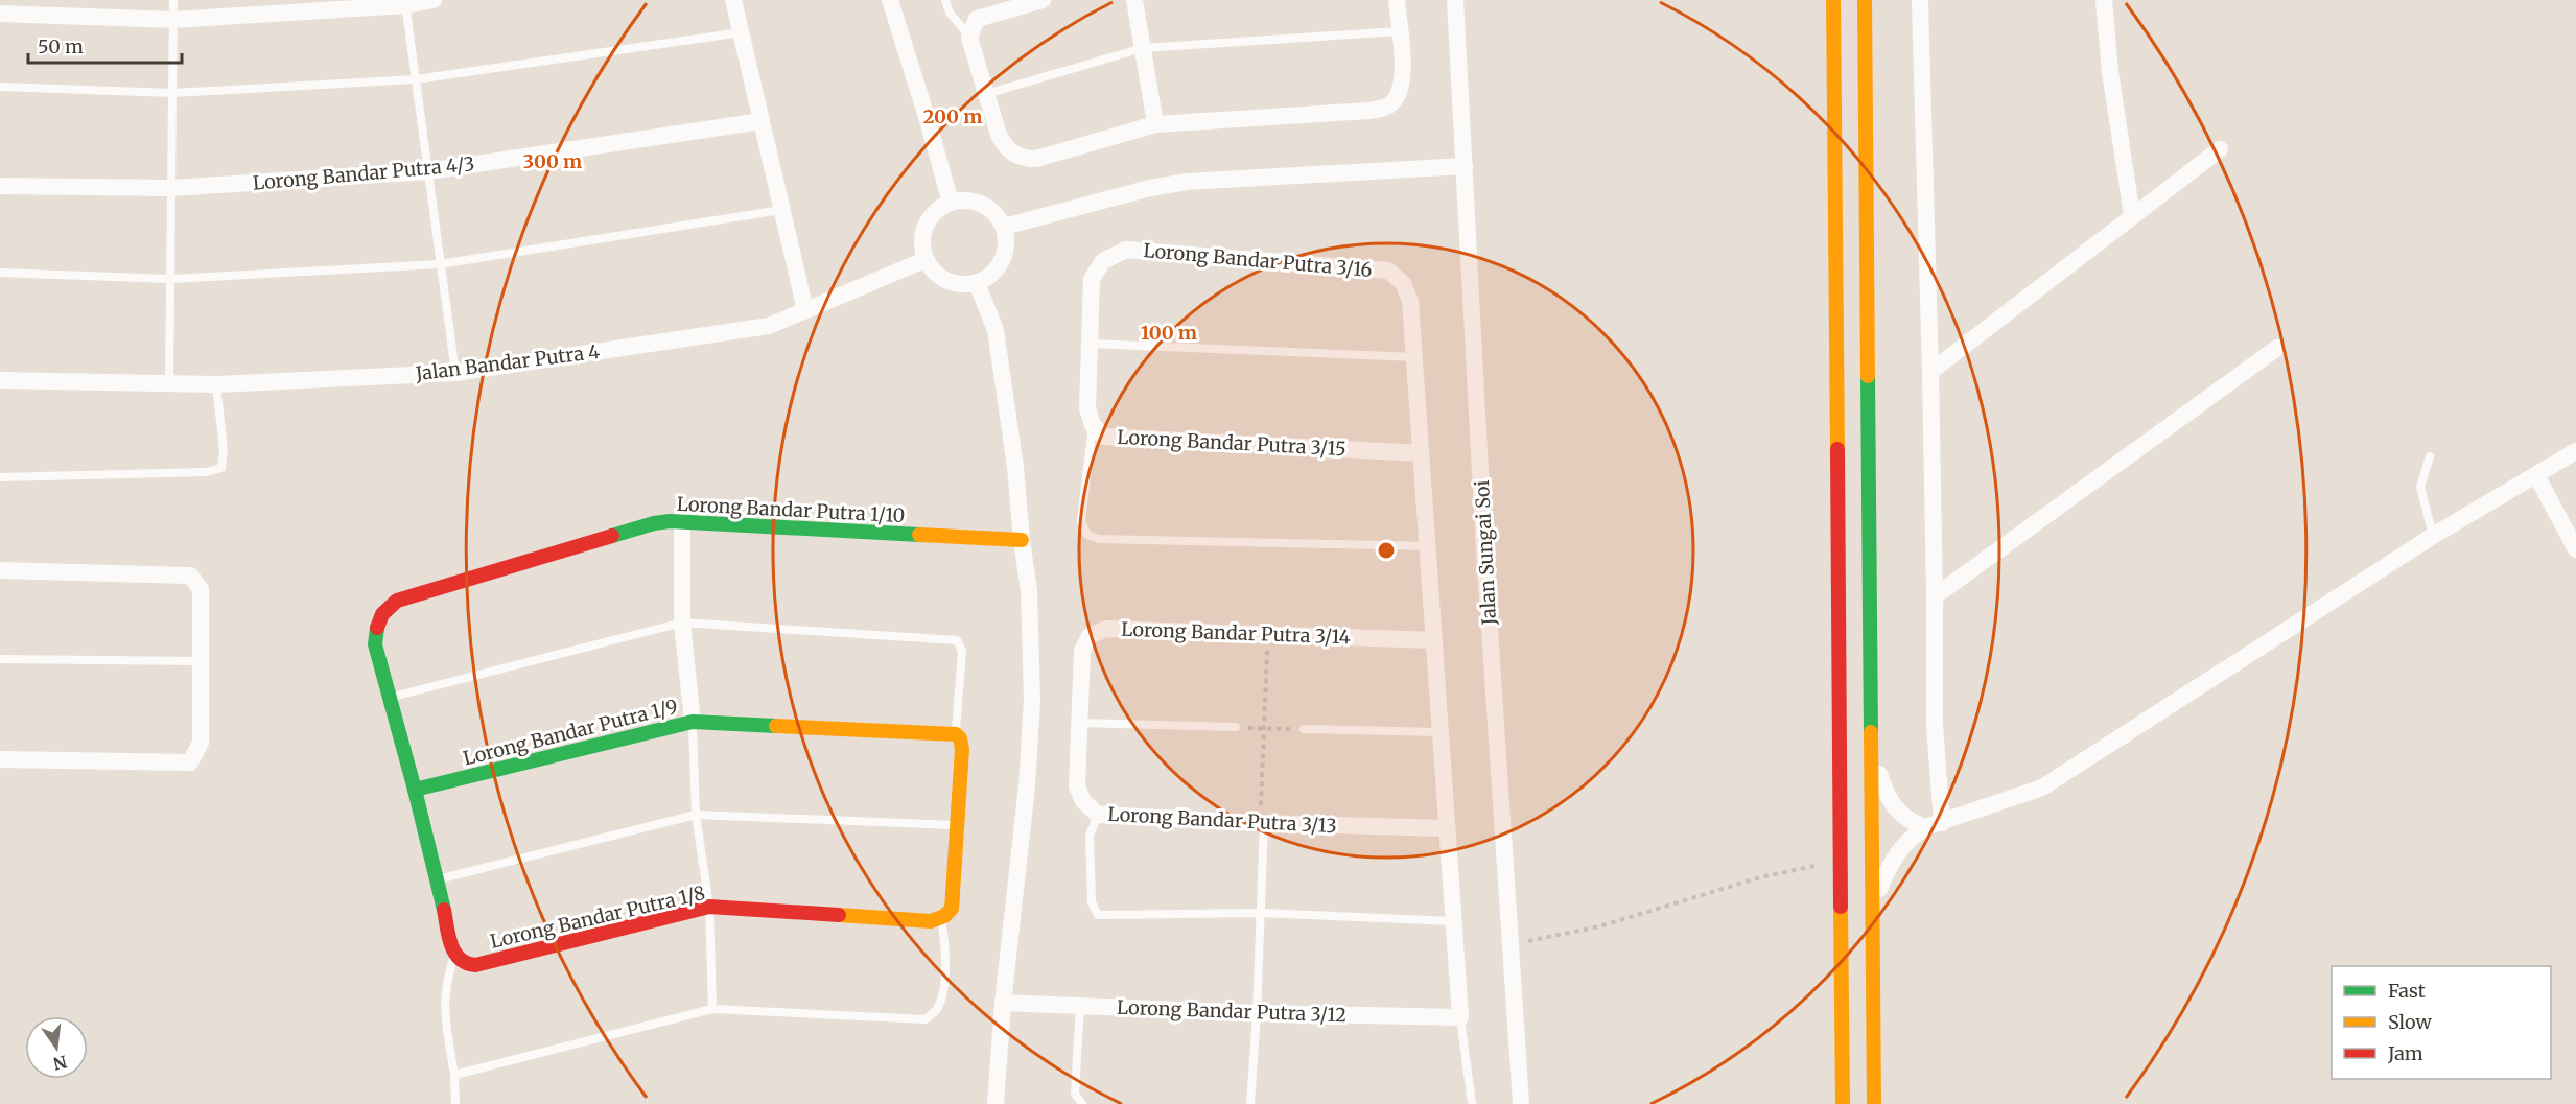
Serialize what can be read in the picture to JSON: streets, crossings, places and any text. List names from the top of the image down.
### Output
{
  "streets": {
    "main road": ["Lorong Bandar Putra 1/10", "Lorong Bandar Putra 1/9", "Lorong Bandar Putra 1/8"],
    "street": [
      "Lorong Bandar Putra 4/3",
      "Lorong Bandar Putra 3/16",
      "Jalan Bandar Putra 4",
      "Lorong Bandar Putra 3/15",
      "Jalan Sungai Soi",
      "Lorong Bandar Putra 3/14",
      "Lorong Bandar Putra 3/13",
      "Lorong Bandar Putra 3/12"
    ]
  },
  "crossings": [
    ["Lorong Bandar Putra 3/16", "Lorong Bandar Putra 3/15"],
    ["Lorong Bandar Putra 3/14", "Lorong Bandar Putra 3/13"]
  ],
  "legend": ["Fast", "Slow", "Jam"],
  "scale_bar": "50 m",
  "north": "bottom",
  "rings": ["200 m", "300 m", "100 m"]
}
